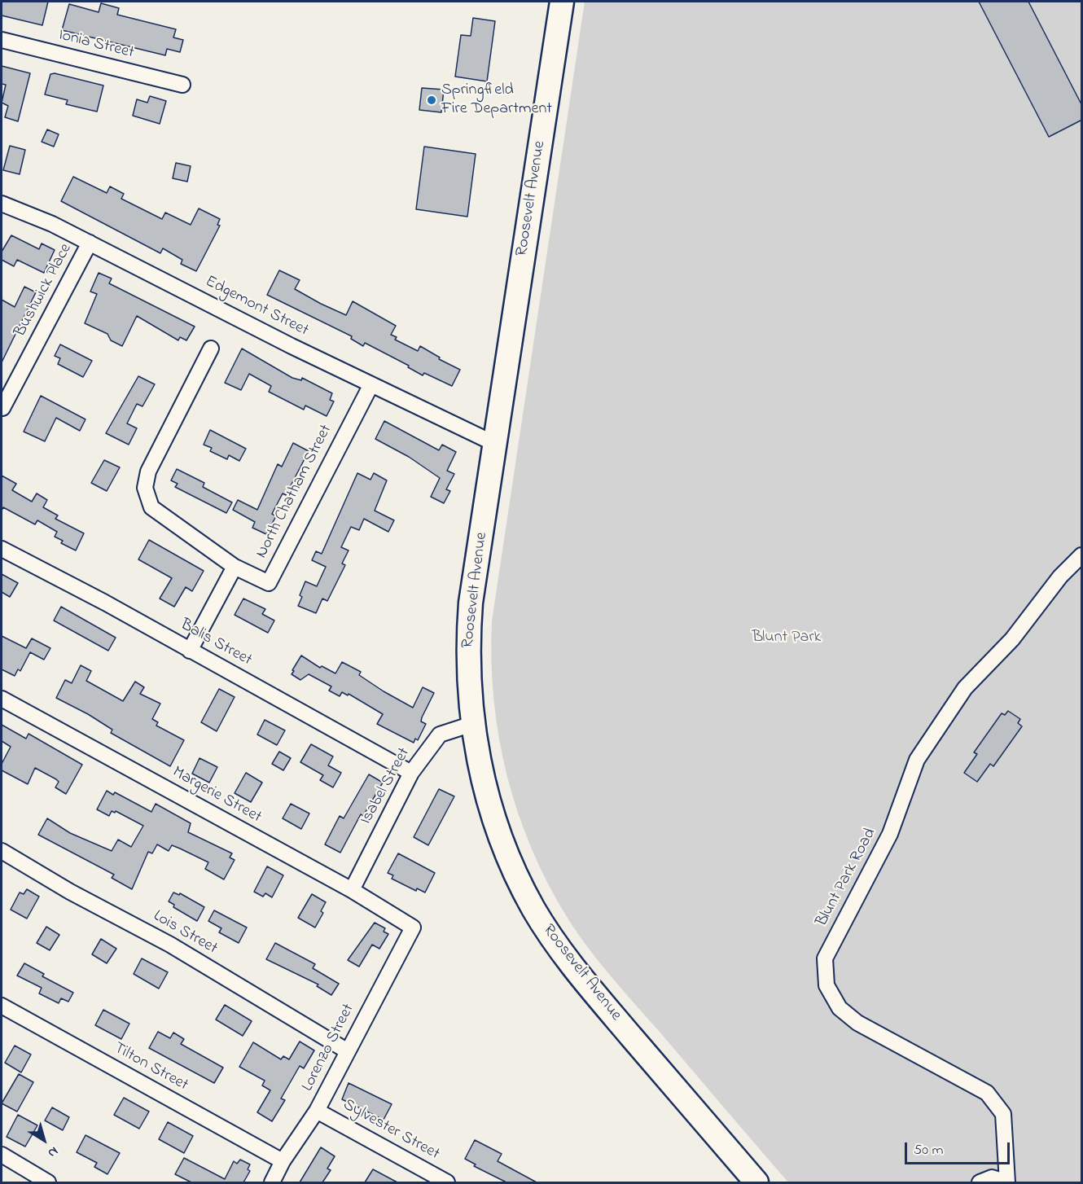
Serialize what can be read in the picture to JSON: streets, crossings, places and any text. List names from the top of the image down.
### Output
{
  "streets": {
    "main road": ["Roosevelt Avenue"],
    "street": [
      "Ionia Street",
      "Bushwick Place",
      "Edgemont Street",
      "North Chatham Street",
      "Balis Street",
      "Isabel Street",
      "Margerie Street",
      "Blunt Park Road",
      "Lois Street",
      "Lorenzo Street",
      "Tilton Street",
      "Sylvester Street"
    ]
  },
  "crossings": [
    ["Roosevelt Avenue", "Edgemont Street"],
    ["Roosevelt Avenue", "Isabel Street"],
    ["Bushwick Place", "Edgemont Street"],
    ["Edgemont Street", "North Chatham Street"],
    ["Balis Street", "Isabel Street"],
    ["Isabel Street", "Margerie Street"],
    ["Margerie Street", "Lorenzo Street"],
    ["Lois Street", "Lorenzo Street"],
    ["Lorenzo Street", "Tilton Street"],
    ["Lorenzo Street", "Sylvester Street"]
  ],
  "parks": ["Blunt Park"],
  "places": ["Springfield Fire Department"],
  "scale_bar": "50 m",
  "north": "bottom right"
}
